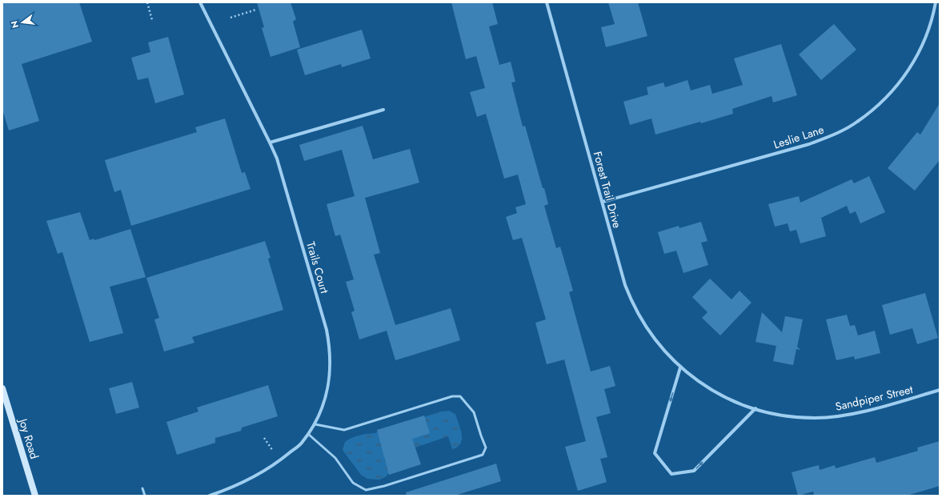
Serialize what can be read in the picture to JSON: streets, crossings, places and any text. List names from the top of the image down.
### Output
{
  "streets": {
    "street": [
      "Leslie Lane",
      "Forest Trail Drive",
      "Trails Court",
      "Sandpiper Street",
      "Joy Road"
    ]
  },
  "crossings": [
    ["Leslie Lane", "Forest Trail Drive"],
    ["Forest Trail Drive", "Sandpiper Street"]
  ],
  "north": "left"
}
